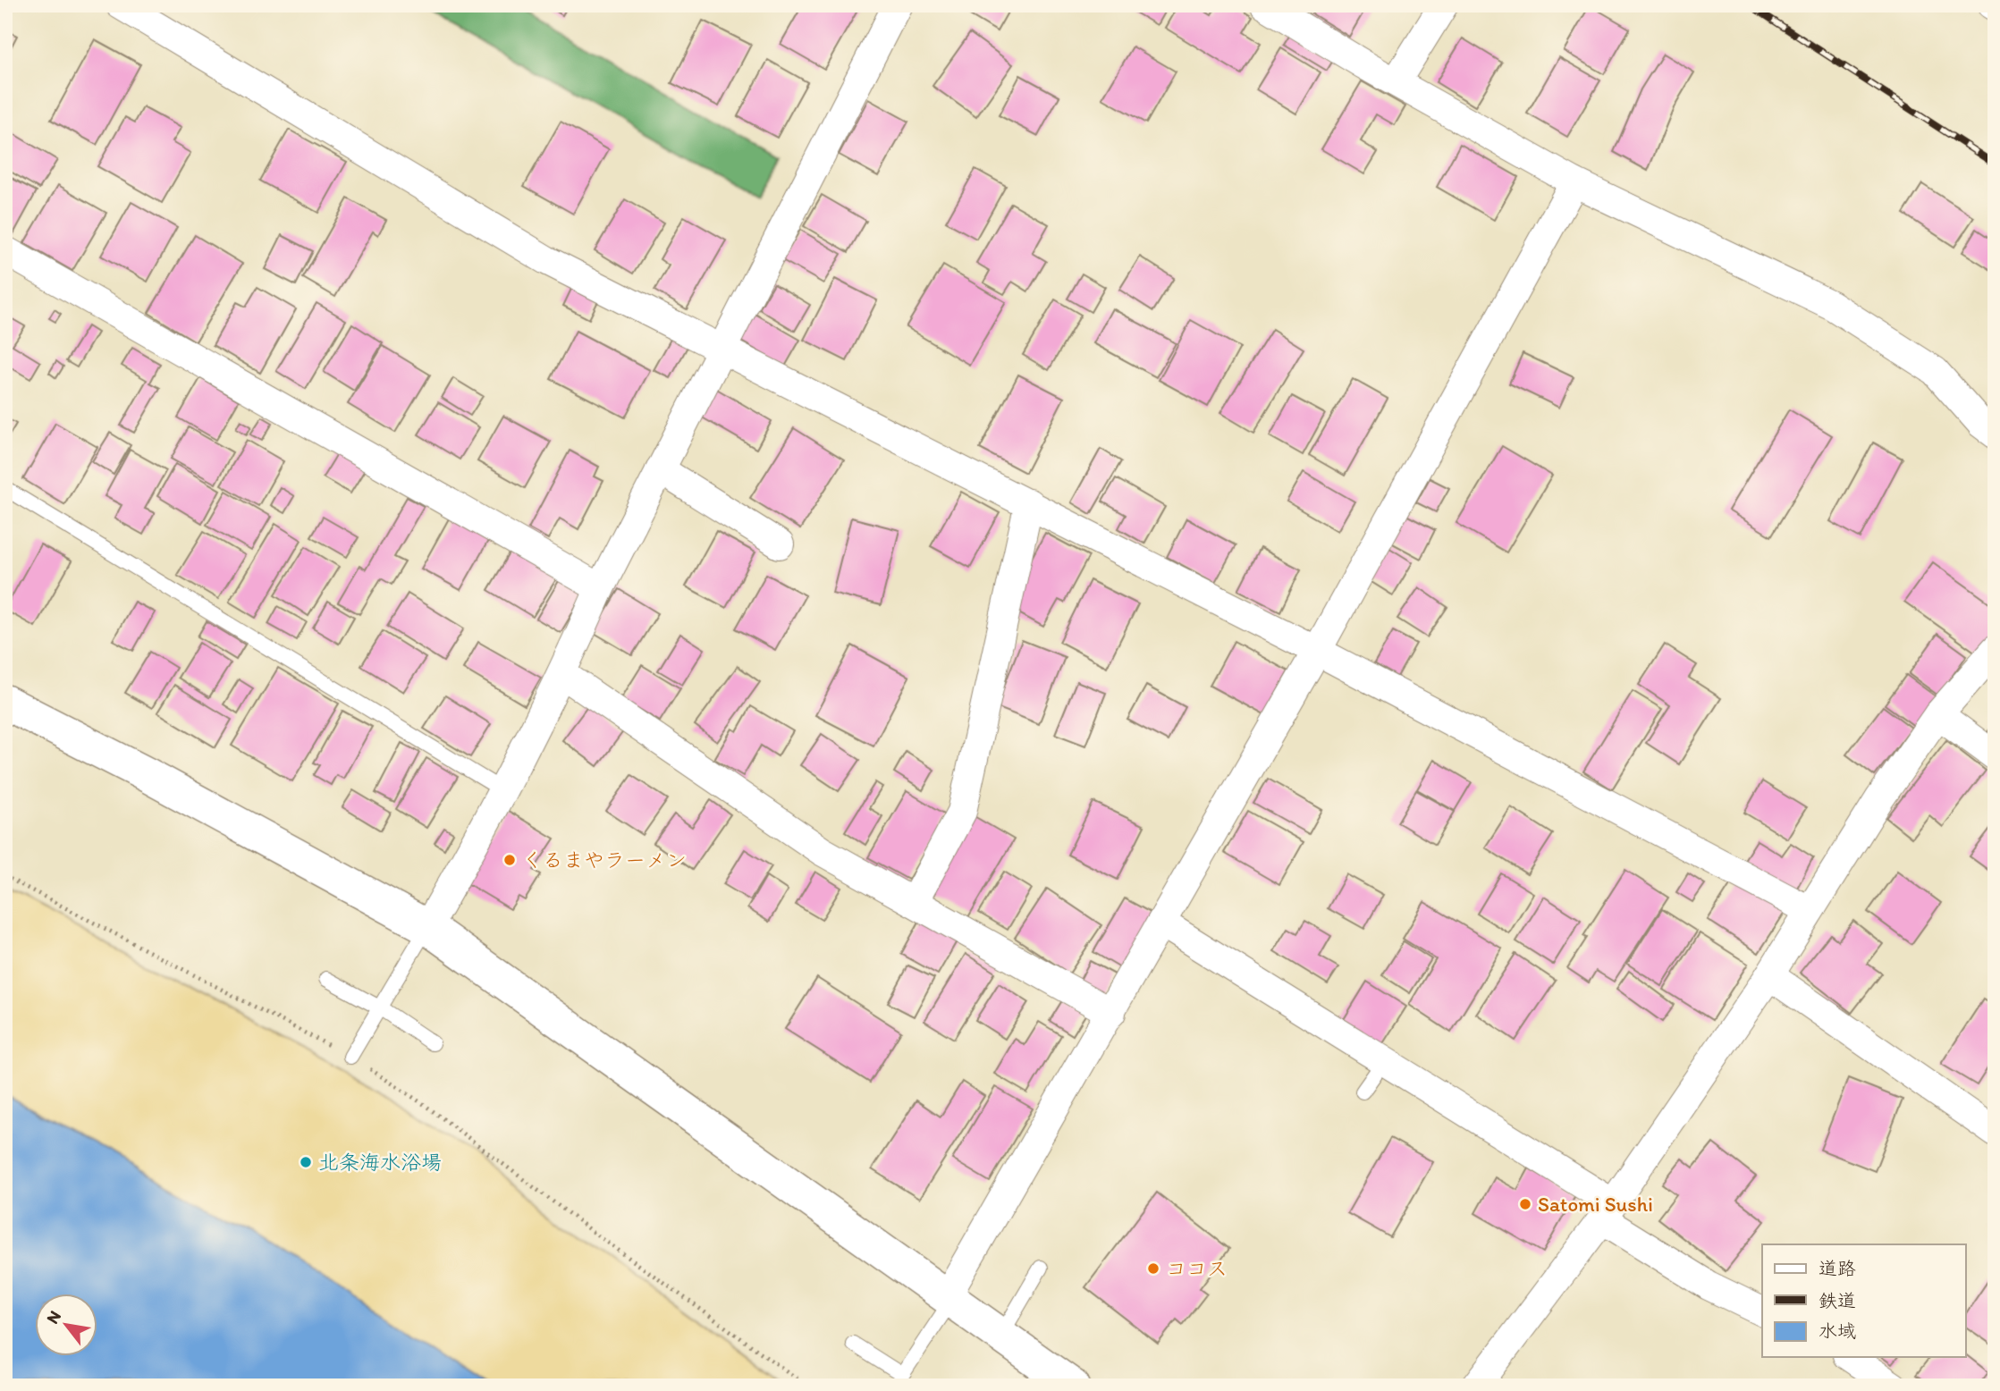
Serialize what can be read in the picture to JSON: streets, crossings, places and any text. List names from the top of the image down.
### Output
{
  "places": [
    "くるまやラーメン",
    "北条海水浴場",
    "Satomi Sushi",
    "ココス"
  ],
  "legend": ["道路", "鉄道", "水域"],
  "north": "top left"
}
